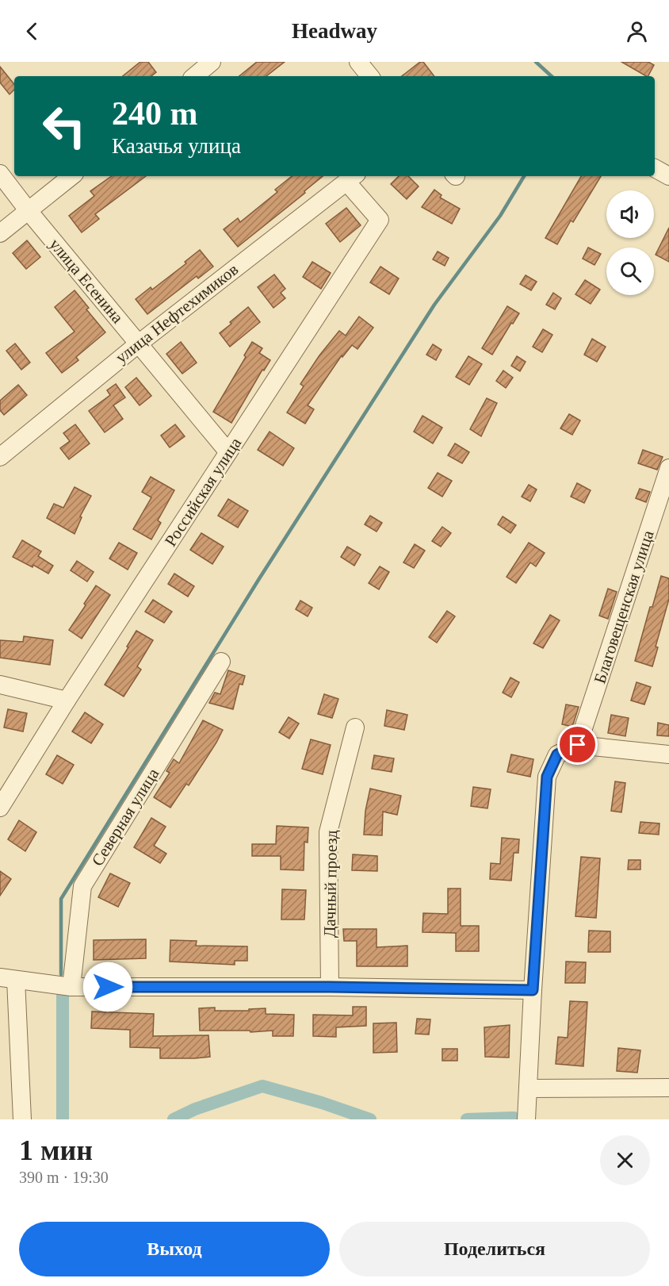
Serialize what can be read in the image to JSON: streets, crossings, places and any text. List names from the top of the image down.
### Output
{
  "streets": {
    "street": [
      "улица Есенина",
      "улица Нефтехимиков",
      "Российская улица",
      "Благовещенская улица",
      "Северная улица",
      "Дачный проезд"
    ]
  },
  "crossings": [
    ["улица Есенина", "улица Нефтехимиков"],
    ["улица Есенина", "Российская улица"],
    ["улица Нефтехимиков", "Российская улица"]
  ],
  "page": {
    "header": "Headway",
    "turn": ["240 m", "Казачья улица"],
    "heading": ["1 мин", "390 m · 19:30"],
    "buttons": ["Выход", "Поделиться"]
  }
}
